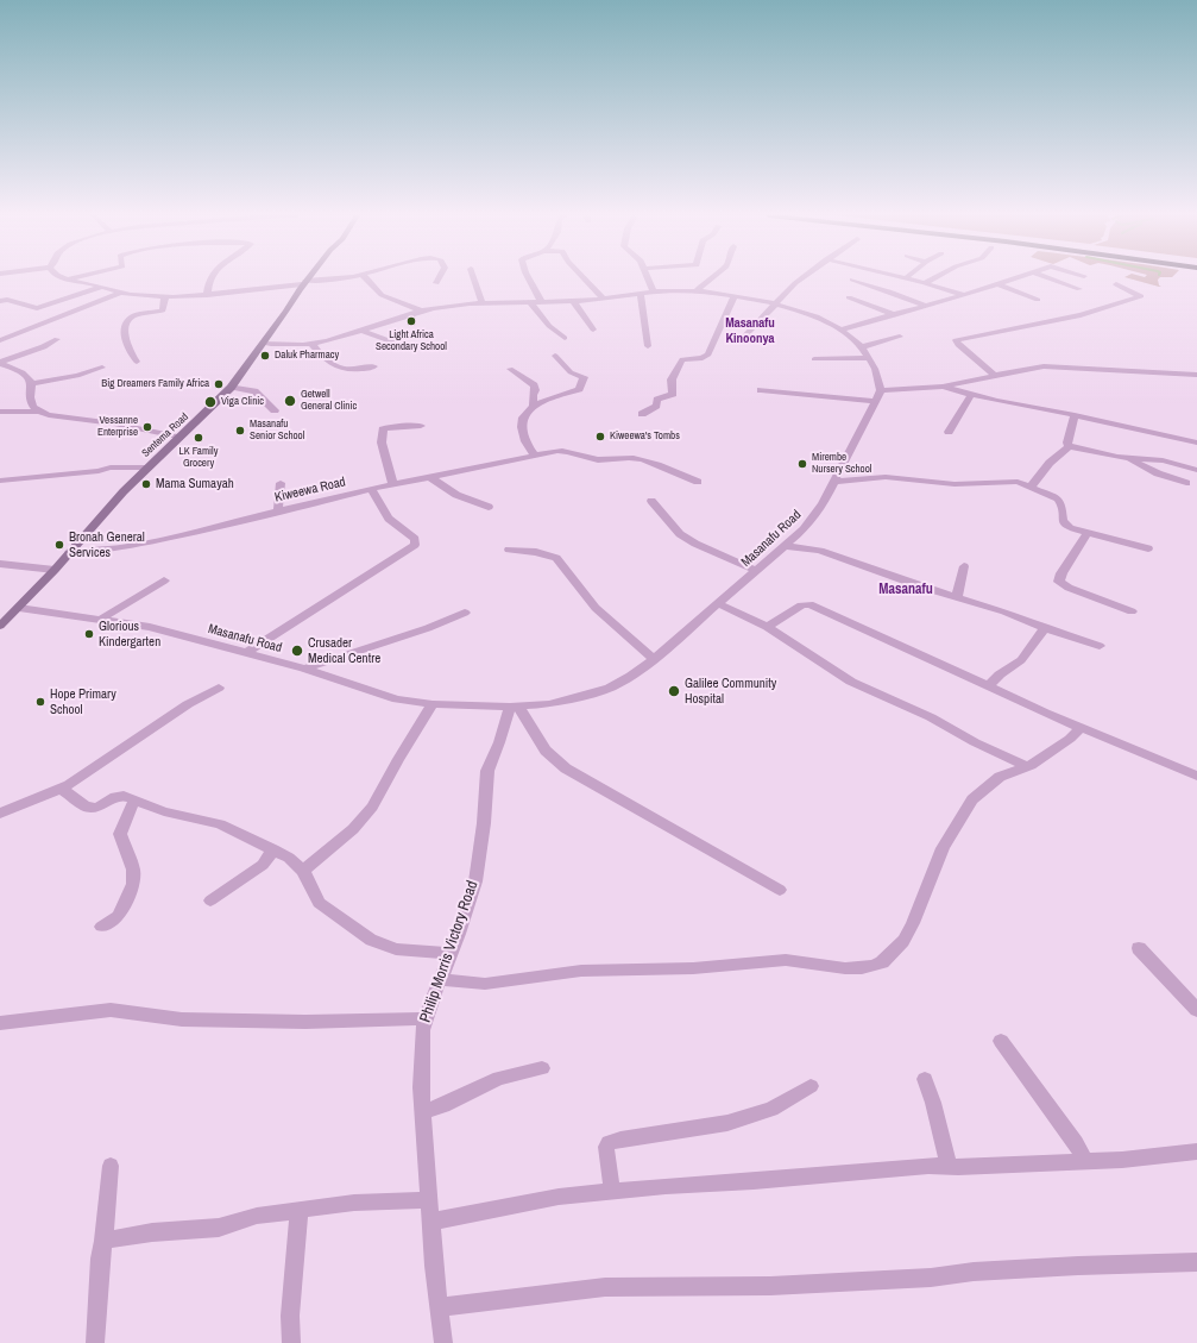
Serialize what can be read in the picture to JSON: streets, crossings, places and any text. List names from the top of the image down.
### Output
{
  "streets": {
    "main road": ["Sentema Road"],
    "street": ["Kiweewa Road", "Masanafu Road", "Philip Morris Victory Road"]
  },
  "crossings": [
    ["Sentema Road", "Kiweewa Road"],
    ["Sentema Road", "Masanafu Road"],
    ["Masanafu Road", "Philip Morris Victory Road"]
  ],
  "districts": ["Masanafu Kinoonya", "Masanafu"],
  "places": [
    "Light Africa Secondary School",
    "Daluk Pharmacy",
    "Big Dreamers Family Africa",
    "Getwell General Clinic",
    "Viga Clinic",
    "Vessanne Enterprise",
    "Masanafu Senior School",
    "Kiweewa's Tombs",
    "LK Family Grocery",
    "Mirembe Nursery School",
    "Mama Sumayah",
    "Bronah General Services",
    "Glorious Kindergarten",
    "Crusader Medical Centre",
    "Galilee Community Hospital",
    "Hope Primary School"
  ]
}
